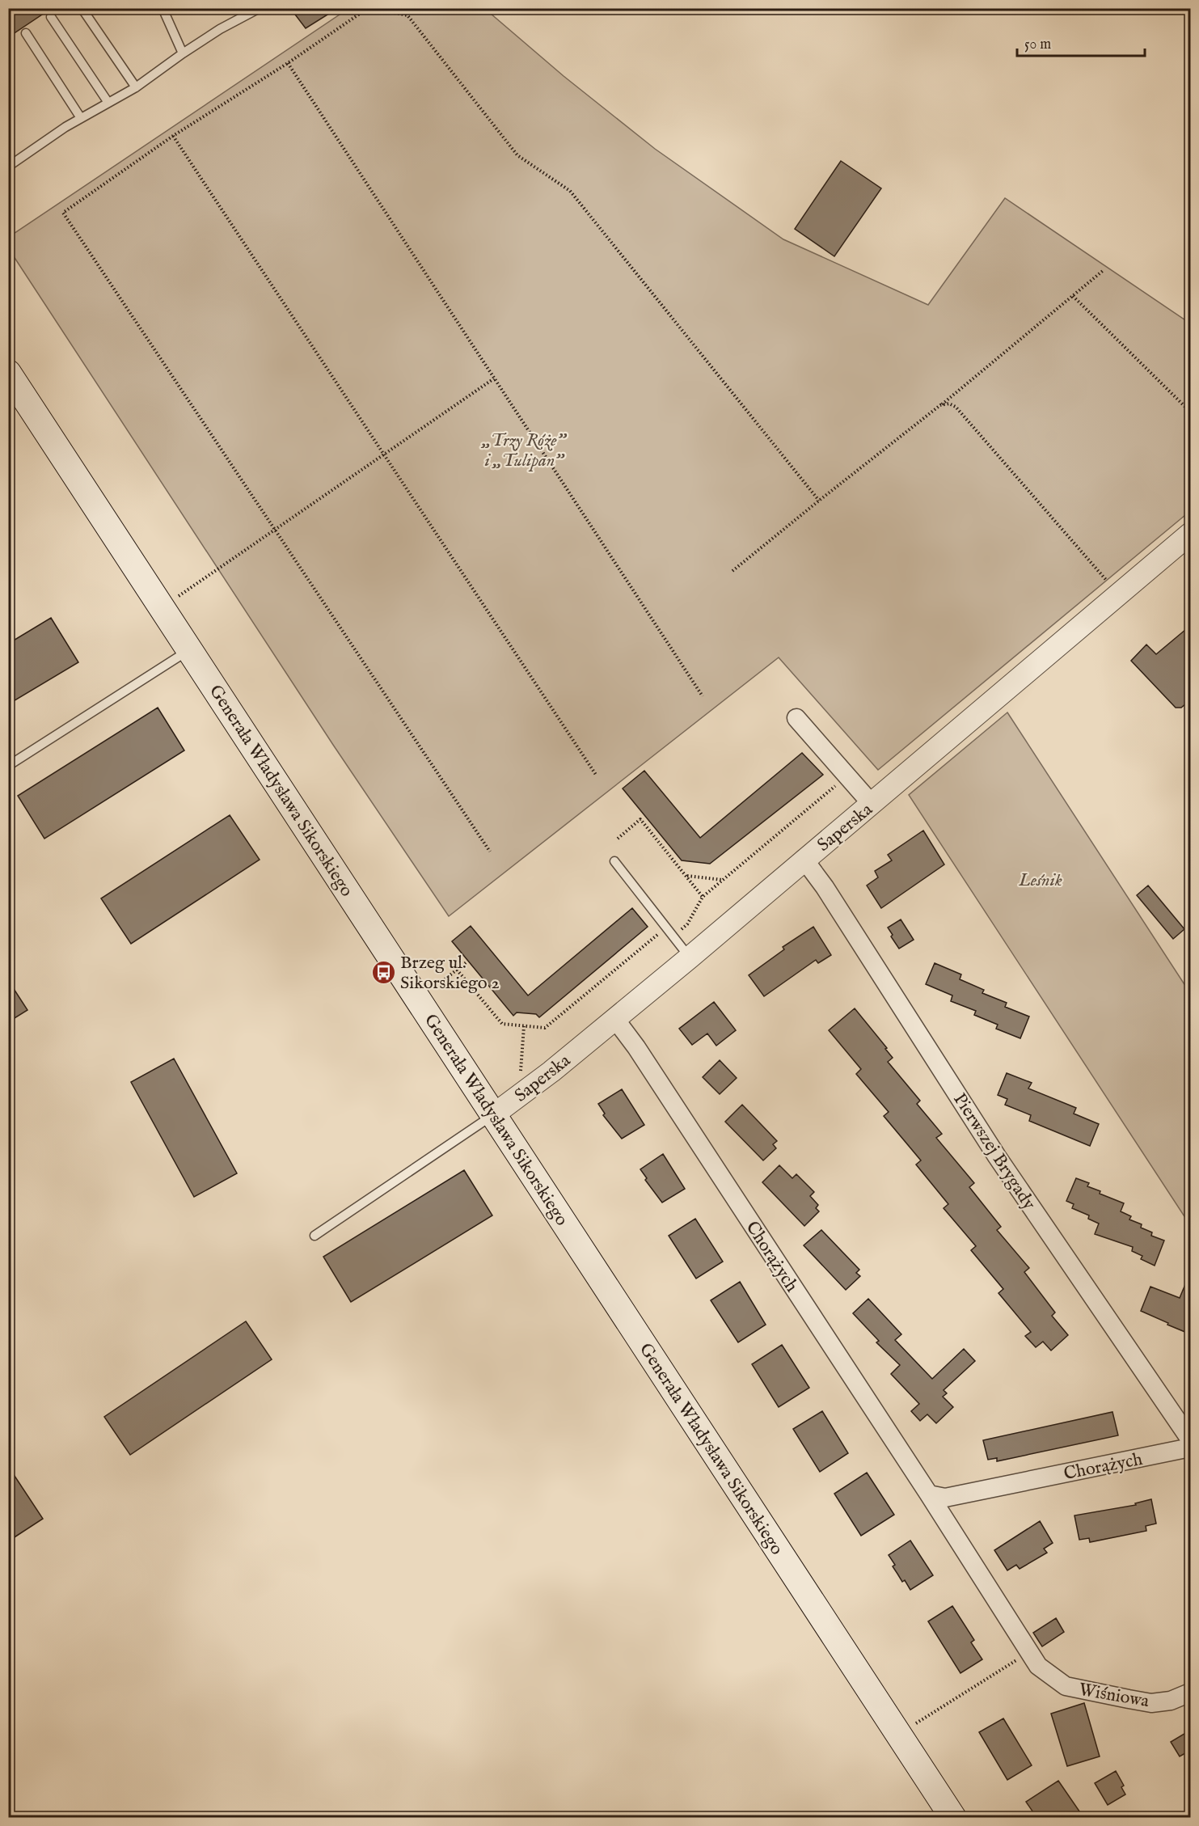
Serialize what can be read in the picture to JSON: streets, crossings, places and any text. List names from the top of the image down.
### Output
{
  "streets": {
    "main road": ["Generała Władysława Sikorskiego"],
    "street": [
      "Saperska",
      "Pierwszej Brygady",
      "Chorążych",
      "Wiśniowa"
    ]
  },
  "crossings": [
    ["Generała Władysława Sikorskiego", "Saperska"],
    ["Saperska", "Pierwszej Brygady"],
    ["Saperska", "Chorążych"],
    ["Chorążych", "Wiśniowa"]
  ],
  "parks": ["„Trzy Róże” i „Tulipan”", "Leśnik"],
  "places": {
    "bus stop": ["Brzeg ul. Sikorskiego 2"]
  },
  "scale_bar": "50 m"
}
